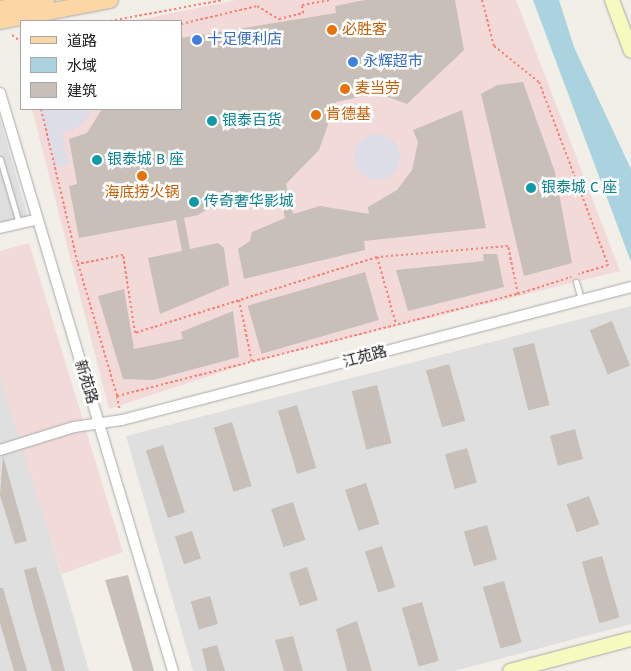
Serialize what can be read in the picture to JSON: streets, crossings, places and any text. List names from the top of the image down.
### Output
{
  "streets": {
    "street": ["江苑路", "新苑路"]
  },
  "crossings": [
    ["江苑路", "新苑路"]
  ],
  "places": [
    "必胜客",
    "十足便利店",
    "永辉超市",
    "麦当劳",
    "肯德基",
    "银泰百货",
    "银泰城 B 座",
    "海底捞火锅",
    "银泰城 C 座",
    "传奇奢华影城"
  ],
  "legend": ["道路", "水域", "建筑"]
}
